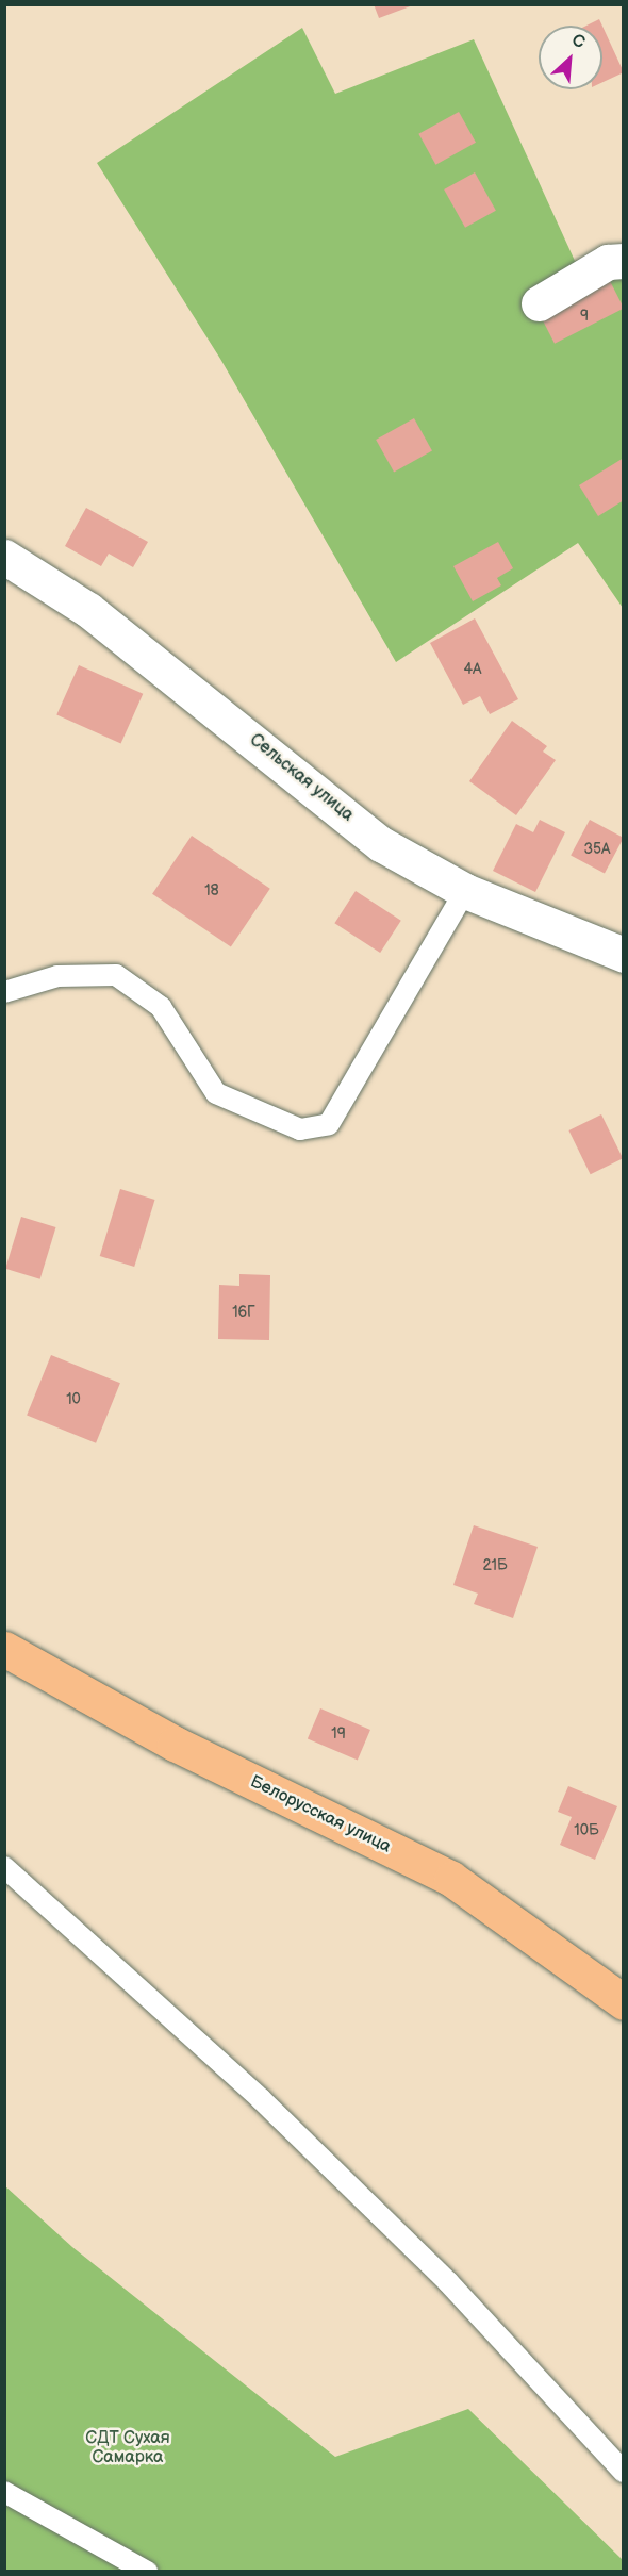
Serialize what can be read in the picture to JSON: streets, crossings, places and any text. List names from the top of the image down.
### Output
{
  "streets": {
    "main road": ["Белорусская улица"],
    "street": ["Сельская улица"]
  },
  "parks": ["СДТ Сухая Самарка"],
  "house_numbers": [
    "9",
    "4А",
    "35А",
    "18",
    "16Г",
    "10",
    "21Б",
    "19",
    "10Б"
  ],
  "north": "top right"
}
